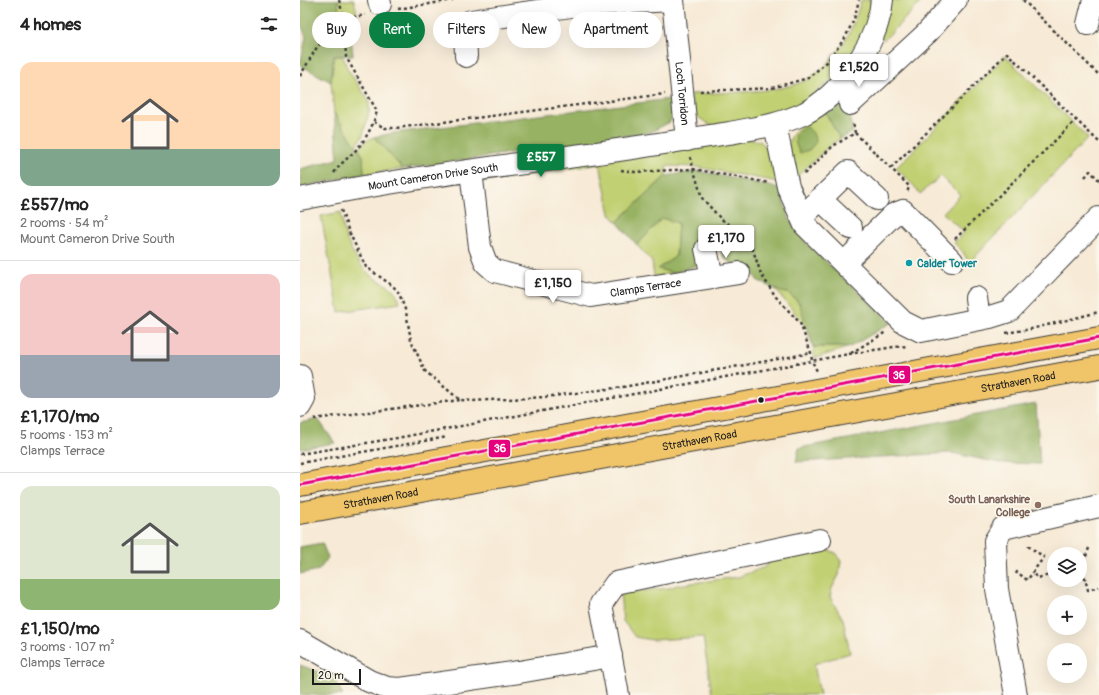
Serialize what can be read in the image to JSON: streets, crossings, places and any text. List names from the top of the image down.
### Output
{
  "streets": {
    "main road": ["Strathaven Road"],
    "street": ["Loch Torridon", "Mount Cameron Drive South", "Clamps Terrace"]
  },
  "crossings": [
    ["Loch Torridon", "Mount Cameron Drive South"],
    ["Mount Cameron Drive South", "Clamps Terrace"]
  ],
  "places": ["Calder Tower", "South Lanarkshire College"],
  "lines": ["transit line 36"],
  "scale_bar": "20 m",
  "page": {
    "heading": "4 homes",
    "chip": [
      "Buy",
      "Rent",
      "Filters",
      "New",
      "Apartment"
    ],
    "list": [
      {
        "name": "£557/mo",
        "note": "2 rooms · 54 m² · Mount Cameron Drive South"
      },
      {
        "name": "£1,170/mo",
        "note": "5 rooms · 153 m² · Clamps Terrace"
      },
      {
        "name": "£1,150/mo",
        "note": "3 rooms · 107 m² · Clamps Terrace"
      }
    ],
    "price": [
      "£1,520",
      "£557",
      "£1,170",
      "£1,150"
    ],
    "map_buttons": ["+", "−"],
    "scale": "20 m"
  }
}
